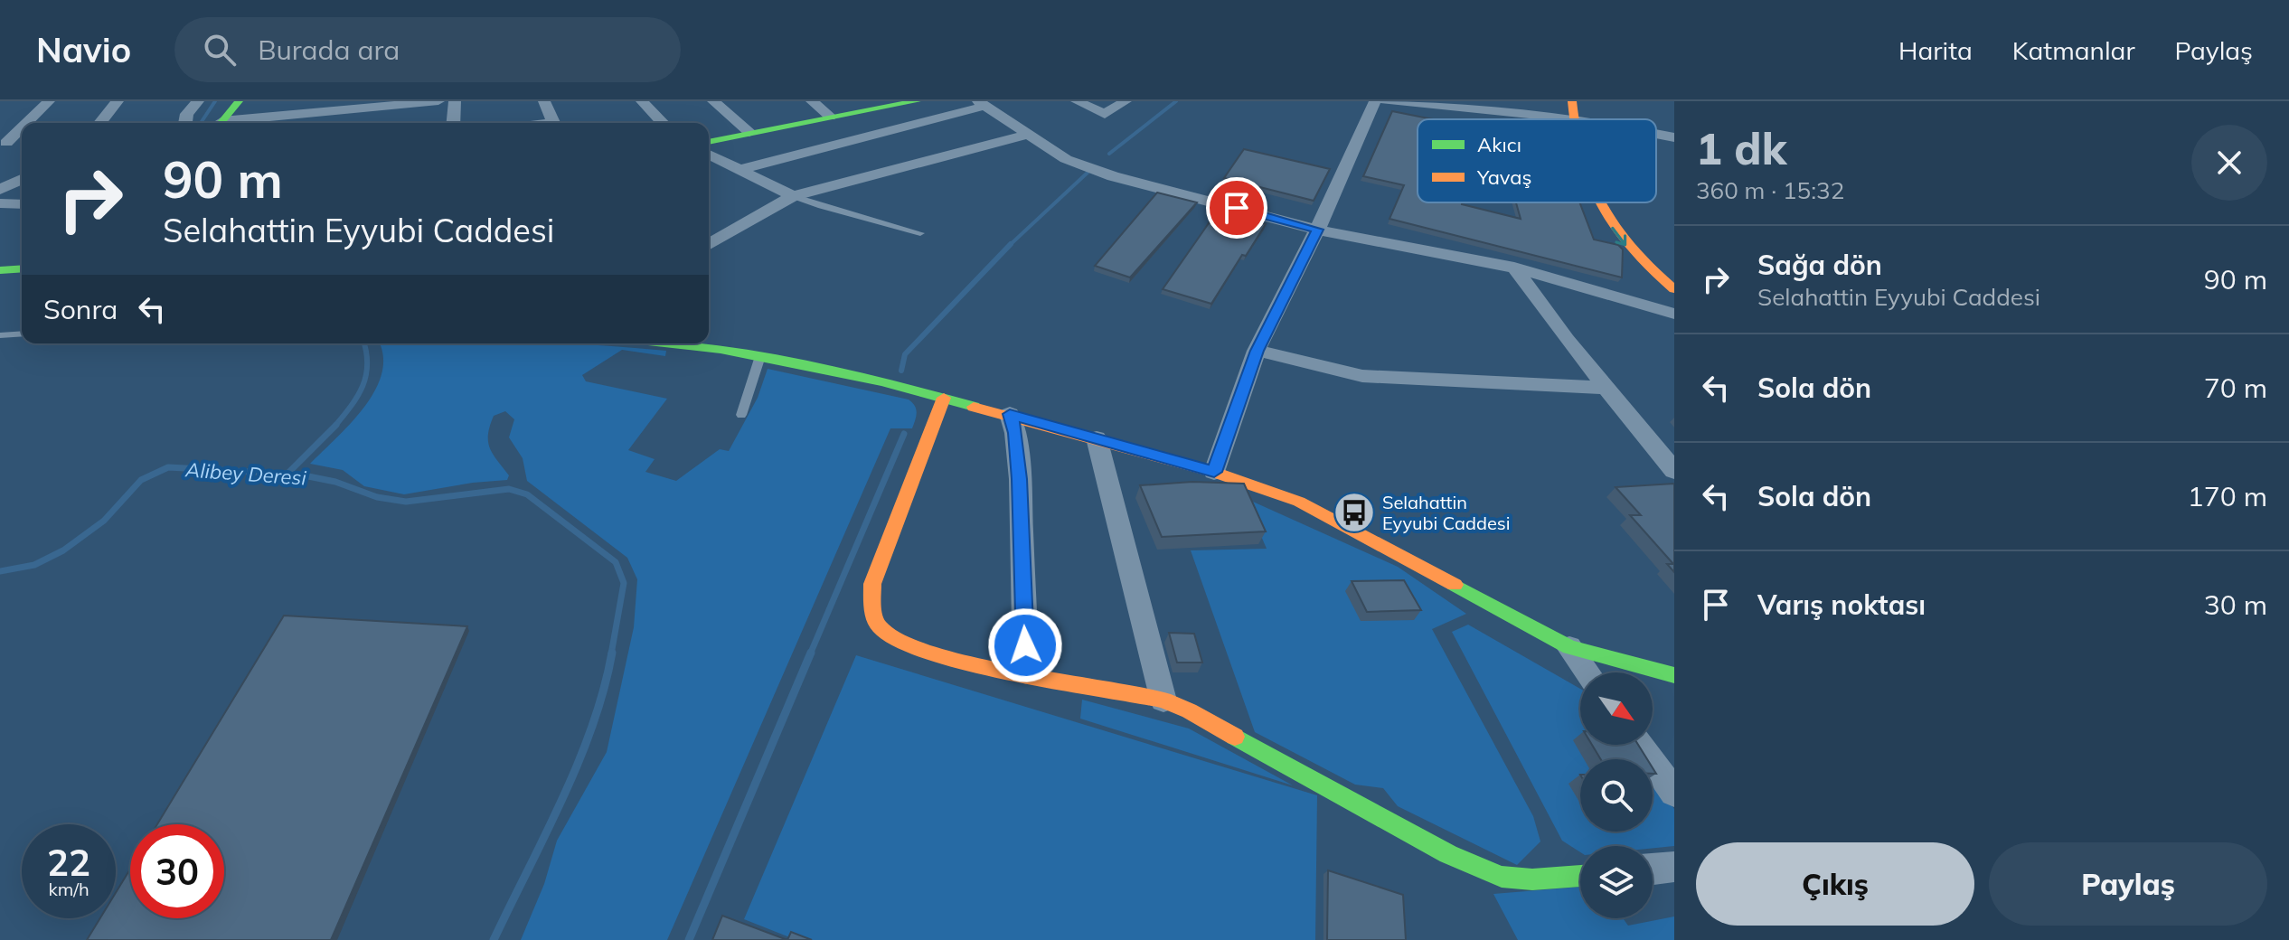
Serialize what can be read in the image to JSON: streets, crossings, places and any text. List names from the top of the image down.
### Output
{
  "water": ["Alibey Deresi"],
  "places": {
    "bus stop": ["Selahattin Eyyubi Caddesi"]
  },
  "legend": ["Akıcı", "Yavaş"],
  "north": "bottom right",
  "page": {
    "header": "Navio",
    "search": "Burada ara",
    "nav": ["Harita", "Katmanlar", "Paylaş"],
    "heading": ["1 dk", "360 m · 15:32"],
    "turn": ["90 m", "Selahattin Eyyubi Caddesi"],
    "list": [
      {
        "name": "Sağa dön",
        "note": "Selahattin Eyyubi Caddesi",
        "value": "90 m"
      },
      {
        "name": "Sola dön",
        "value": "70 m"
      },
      {
        "name": "Sola dön",
        "value": "170 m"
      },
      {
        "name": "Varış noktası",
        "value": "30 m"
      }
    ],
    "then": "Sonra",
    "speed": "22 km/h",
    "limit": "30",
    "buttons": ["Çıkış", "Paylaş"]
  }
}
